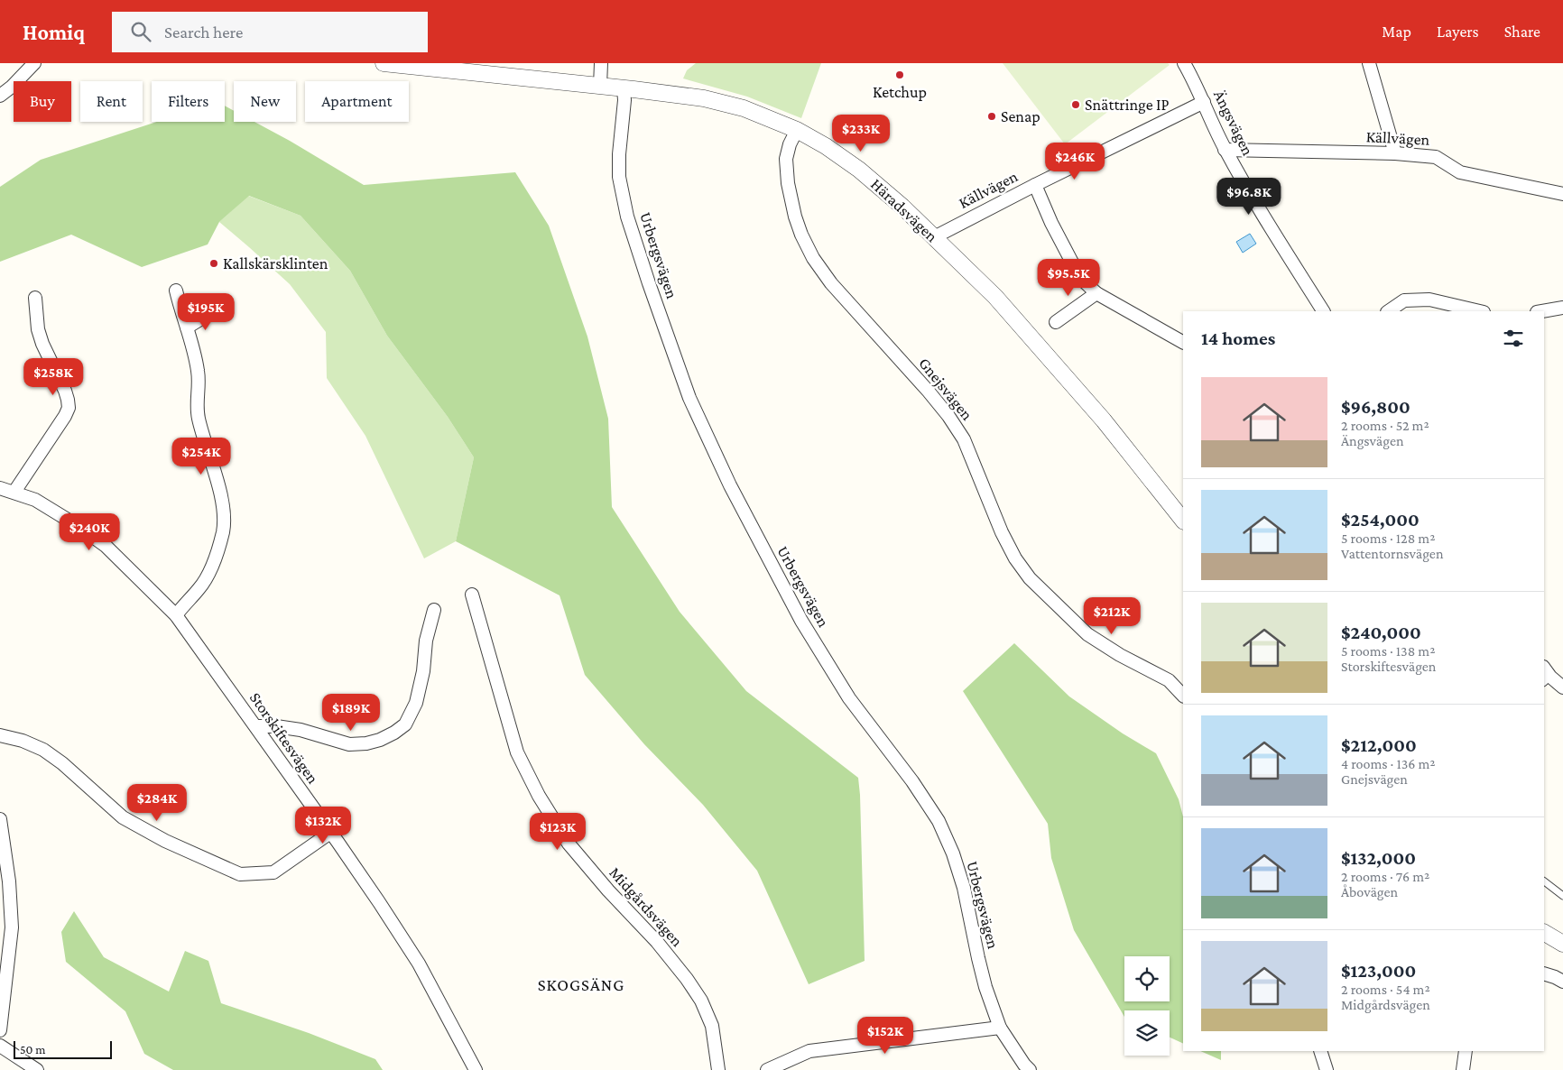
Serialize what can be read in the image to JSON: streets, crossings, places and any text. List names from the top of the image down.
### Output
{
  "streets": {
    "street": [
      "Ängsvägen",
      "Källvägen",
      "Häradsvägen",
      "Urbergsvägen",
      "Gnejsvägen",
      "Storskiftesvägen",
      "Midgårdsvägen"
    ]
  },
  "crossings": [
    ["Ängsvägen", "Källvägen"],
    ["Källvägen", "Häradsvägen"],
    ["Häradsvägen", "Urbergsvägen"],
    ["Häradsvägen", "Gnejsvägen"]
  ],
  "districts": ["SKOGSÄNG"],
  "places": [
    "Ketchup",
    "Snättringe IP",
    "Senap",
    "Kallskärsklinten"
  ],
  "scale_bar": "50 m",
  "page": {
    "header": "Homiq",
    "search": "Search here",
    "nav": ["Map", "Layers", "Share"],
    "chip": [
      "Buy",
      "Rent",
      "Filters",
      "New",
      "Apartment"
    ],
    "price": [
      "$233K",
      "$246K",
      "$96.8K",
      "$95.5K",
      "$195K",
      "$258K",
      "$254K",
      "$240K",
      "$212K",
      "$189K",
      "$284K",
      "$132K",
      "$123K",
      "$152K"
    ],
    "heading": "14 homes",
    "list": [
      {
        "name": "$96,800",
        "note": "2 rooms · 52 m² · Ängsvägen"
      },
      {
        "name": "$254,000",
        "note": "5 rooms · 128 m² · Vattentornsvägen"
      },
      {
        "name": "$240,000",
        "note": "5 rooms · 138 m² · Storskiftesvägen"
      },
      {
        "name": "$212,000",
        "note": "4 rooms · 136 m² · Gnejsvägen"
      },
      {
        "name": "$132,000",
        "note": "2 rooms · 76 m² · Åbovägen"
      },
      {
        "name": "$123,000",
        "note": "2 rooms · 54 m² · Midgårdsvägen"
      }
    ],
    "scale": "50 m"
  }
}
